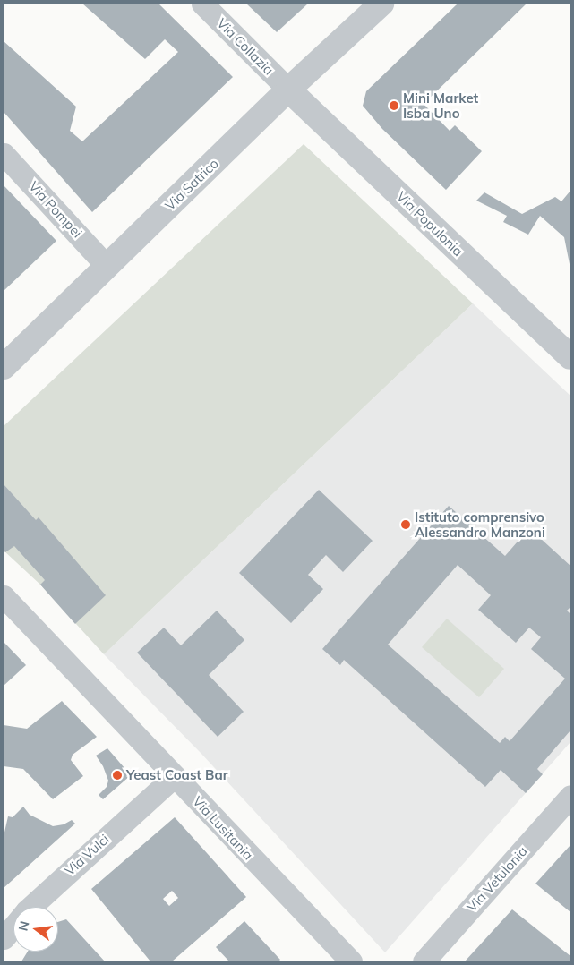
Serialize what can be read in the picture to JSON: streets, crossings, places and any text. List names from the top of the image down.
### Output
{
  "streets": {
    "street": [
      "Via Collazia",
      "Via Satrico",
      "Via Pompei",
      "Via Populonia",
      "Via Lusitania",
      "Via Vulci",
      "Via Vetulonia"
    ]
  },
  "crossings": [
    ["Via Collazia", "Via Satrico"],
    ["Via Collazia", "Via Populonia"],
    ["Via Satrico", "Via Pompei"],
    ["Via Satrico", "Via Populonia"],
    ["Via Lusitania", "Via Vulci"]
  ],
  "places": ["Mini Market Isba Uno", "Istituto comprensivo Alessandro Manzoni", "Yeast Coast Bar"],
  "north": "left"
}
